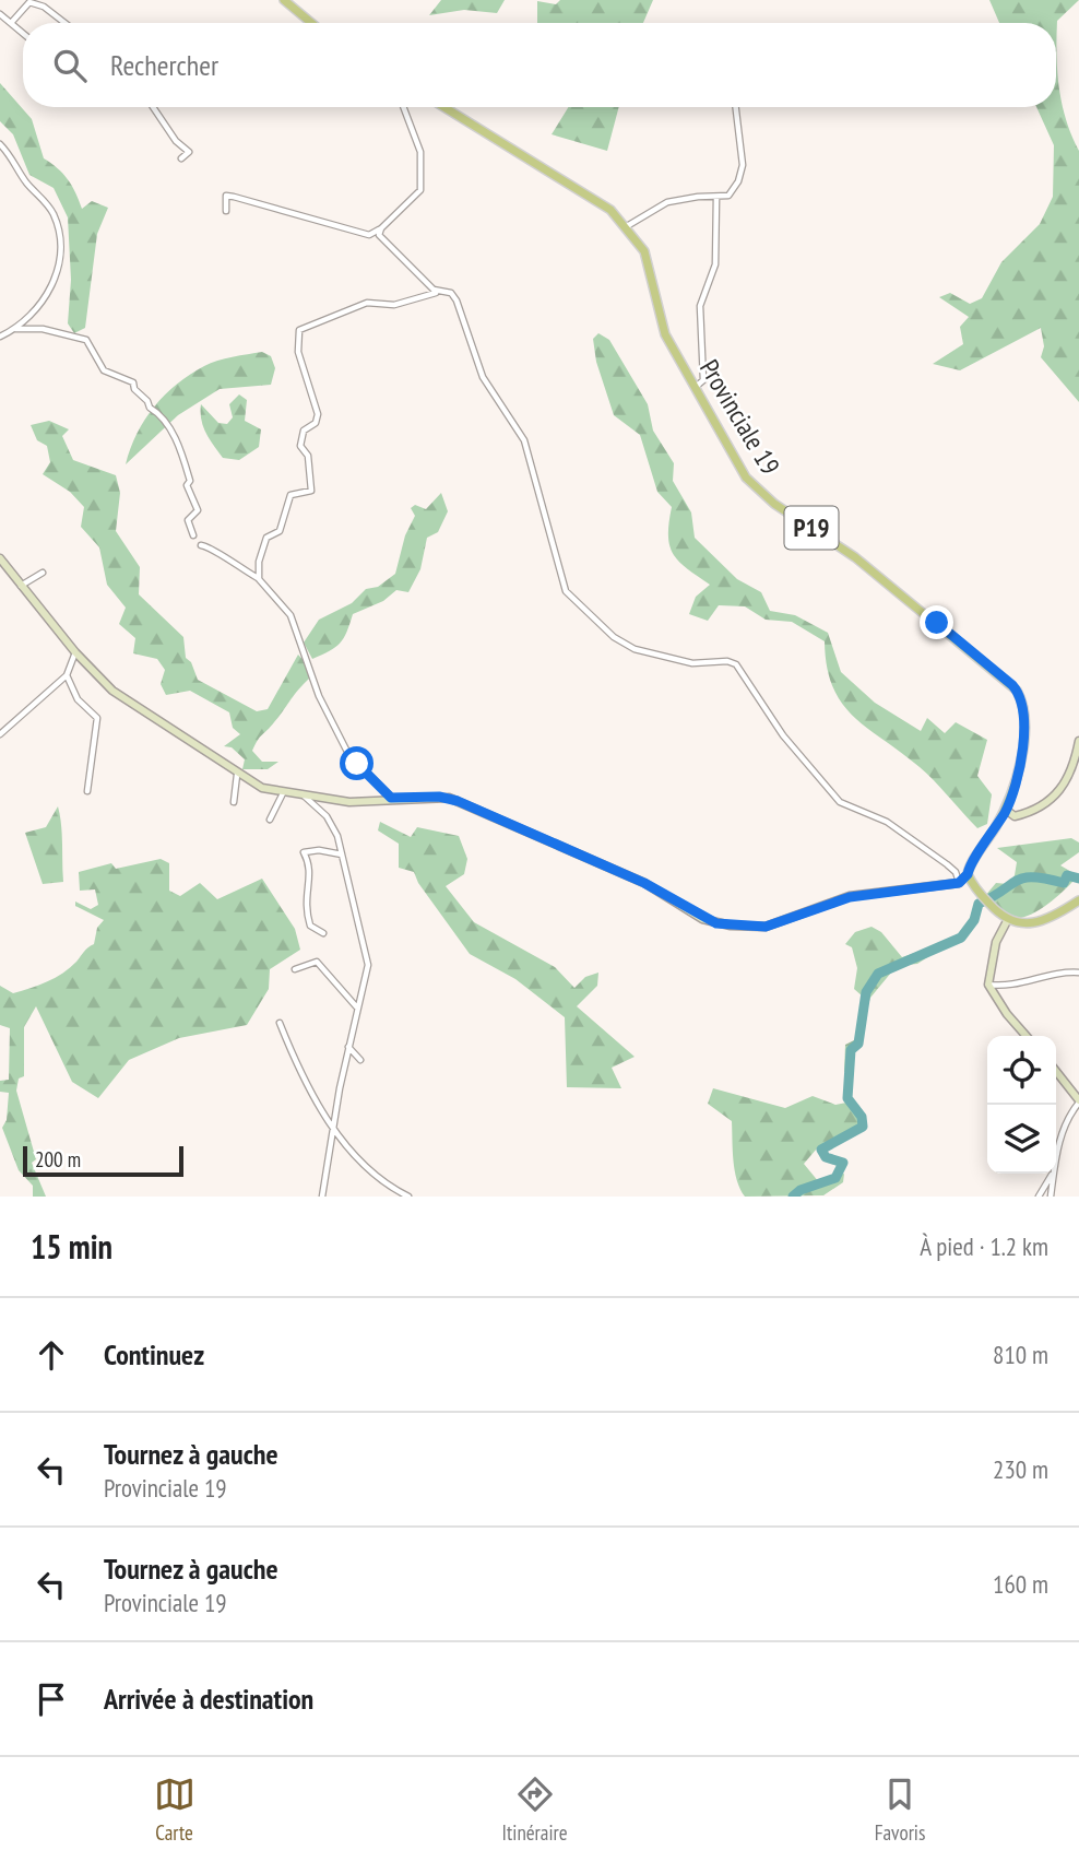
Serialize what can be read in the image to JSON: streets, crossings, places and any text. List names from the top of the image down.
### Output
{
  "streets": {
    "main road": ["Provinciale 19", "P19"]
  },
  "scale_bar": "200 m",
  "page": {
    "search": "Rechercher",
    "scale": "200 m",
    "heading": ["15 min", "À pied · 1.2 km"],
    "list": [
      ["Continuez", "810 m"],
      ["Tournez à gauche", "Provinciale 19", "230 m"],
      ["Tournez à gauche", "Provinciale 19", "160 m"],
      "Arrivée à destination"
    ],
    "nav": ["Carte", "Itinéraire", "Favoris"]
  }
}
